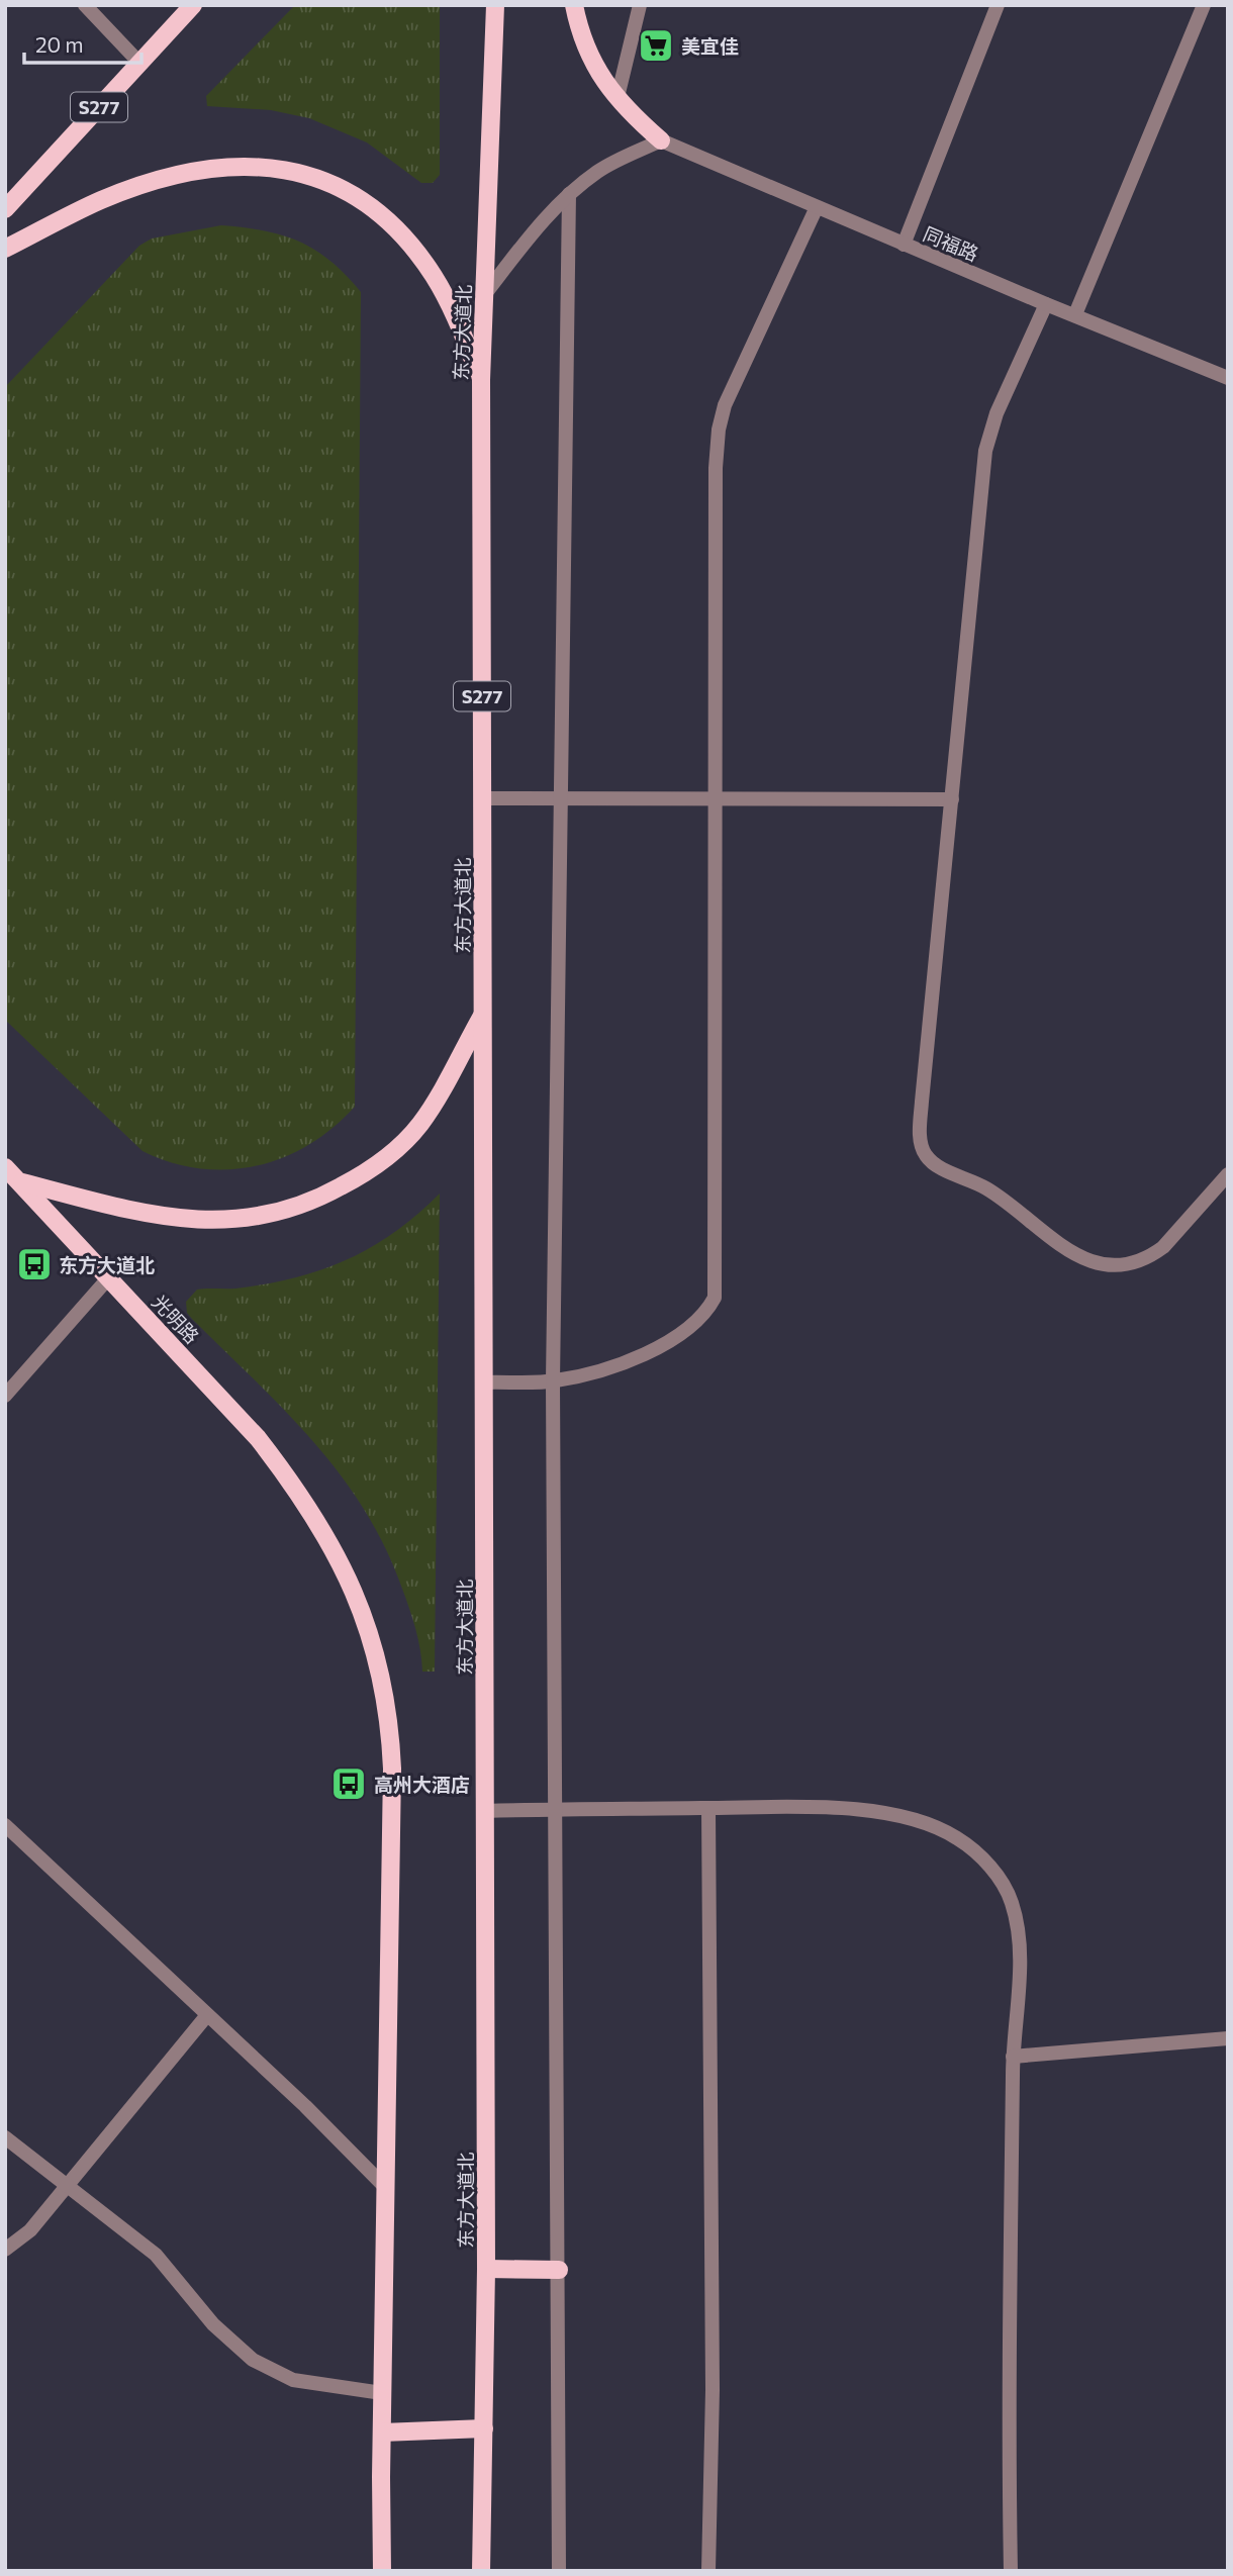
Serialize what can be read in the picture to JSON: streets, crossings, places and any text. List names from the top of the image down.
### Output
{
  "streets": {
    "main road": ["S277", "东方大道北", "光明路"],
    "street": ["同福路"]
  },
  "crossings": [
    ["S277", "东方大道北"]
  ],
  "places": {
    "supermarket": ["美宜佳"],
    "bus stop": ["东方大道北", "高州大酒店"]
  },
  "scale_bar": "20 m"
}
